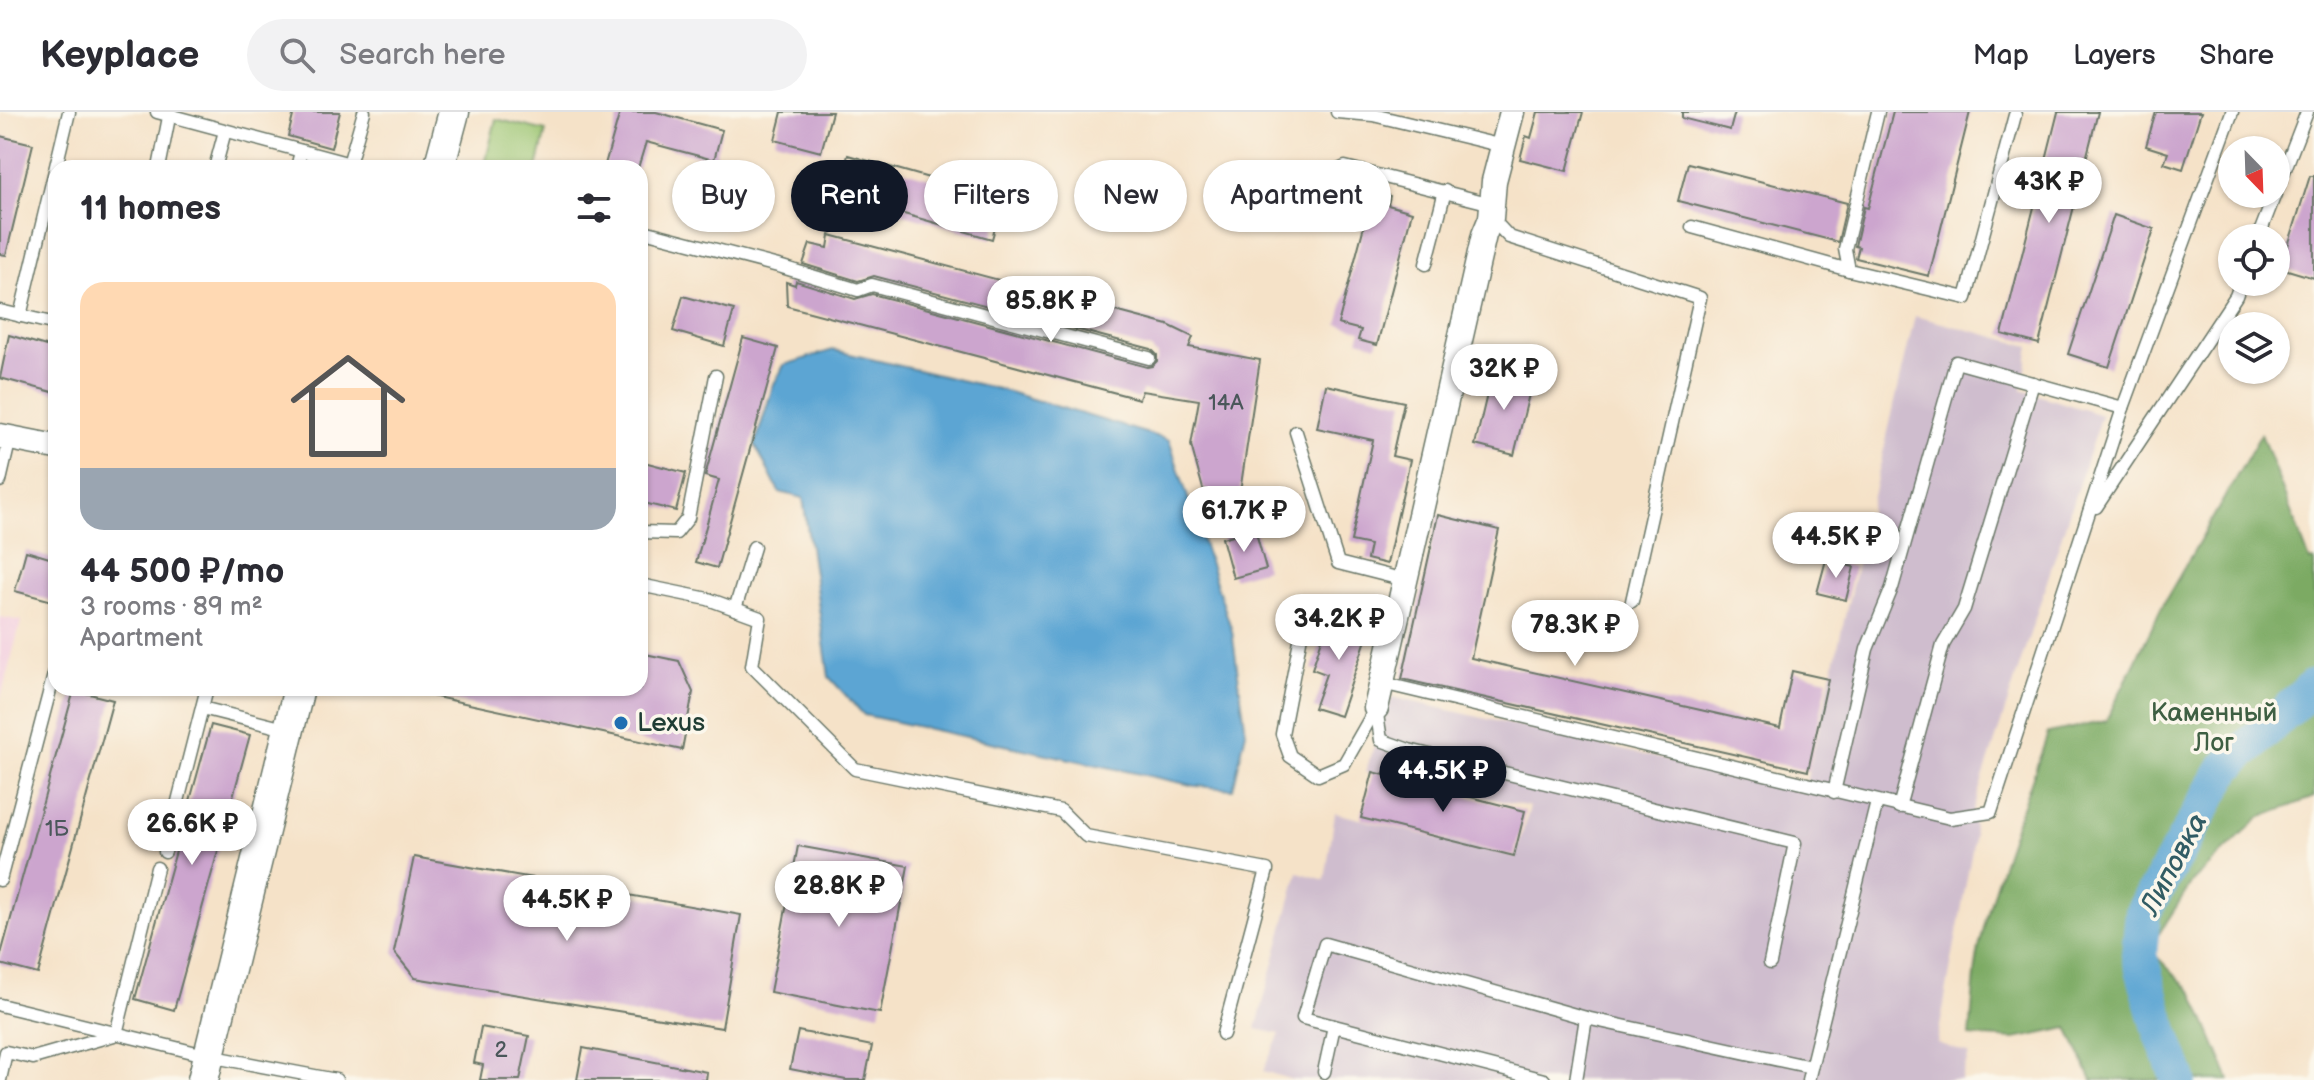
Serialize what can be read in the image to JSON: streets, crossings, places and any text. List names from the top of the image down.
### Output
{
  "water": ["Липовка"],
  "parks": ["Каменный Лог"],
  "places": ["Lexus"],
  "house_numbers": ["14А", "1Б", "2"],
  "north": "bottom right",
  "page": {
    "header": "Keyplace",
    "search": "Search here",
    "nav": ["Map", "Layers", "Share"],
    "price": [
      "43K ₽",
      "85.8K ₽",
      "32K ₽",
      "61.7K ₽",
      "44.5K ₽",
      "34.2K ₽",
      "78.3K ₽",
      "44.5K ₽",
      "26.6K ₽",
      "28.8K ₽",
      "44.5K ₽"
    ],
    "chip": [
      "Buy",
      "Rent",
      "Filters",
      "New",
      "Apartment"
    ],
    "heading": "11 homes",
    "list": [
      {
        "name": "44 500 ₽/mo",
        "note": "3 rooms · 89 m² · Apartment"
      }
    ]
  }
}
